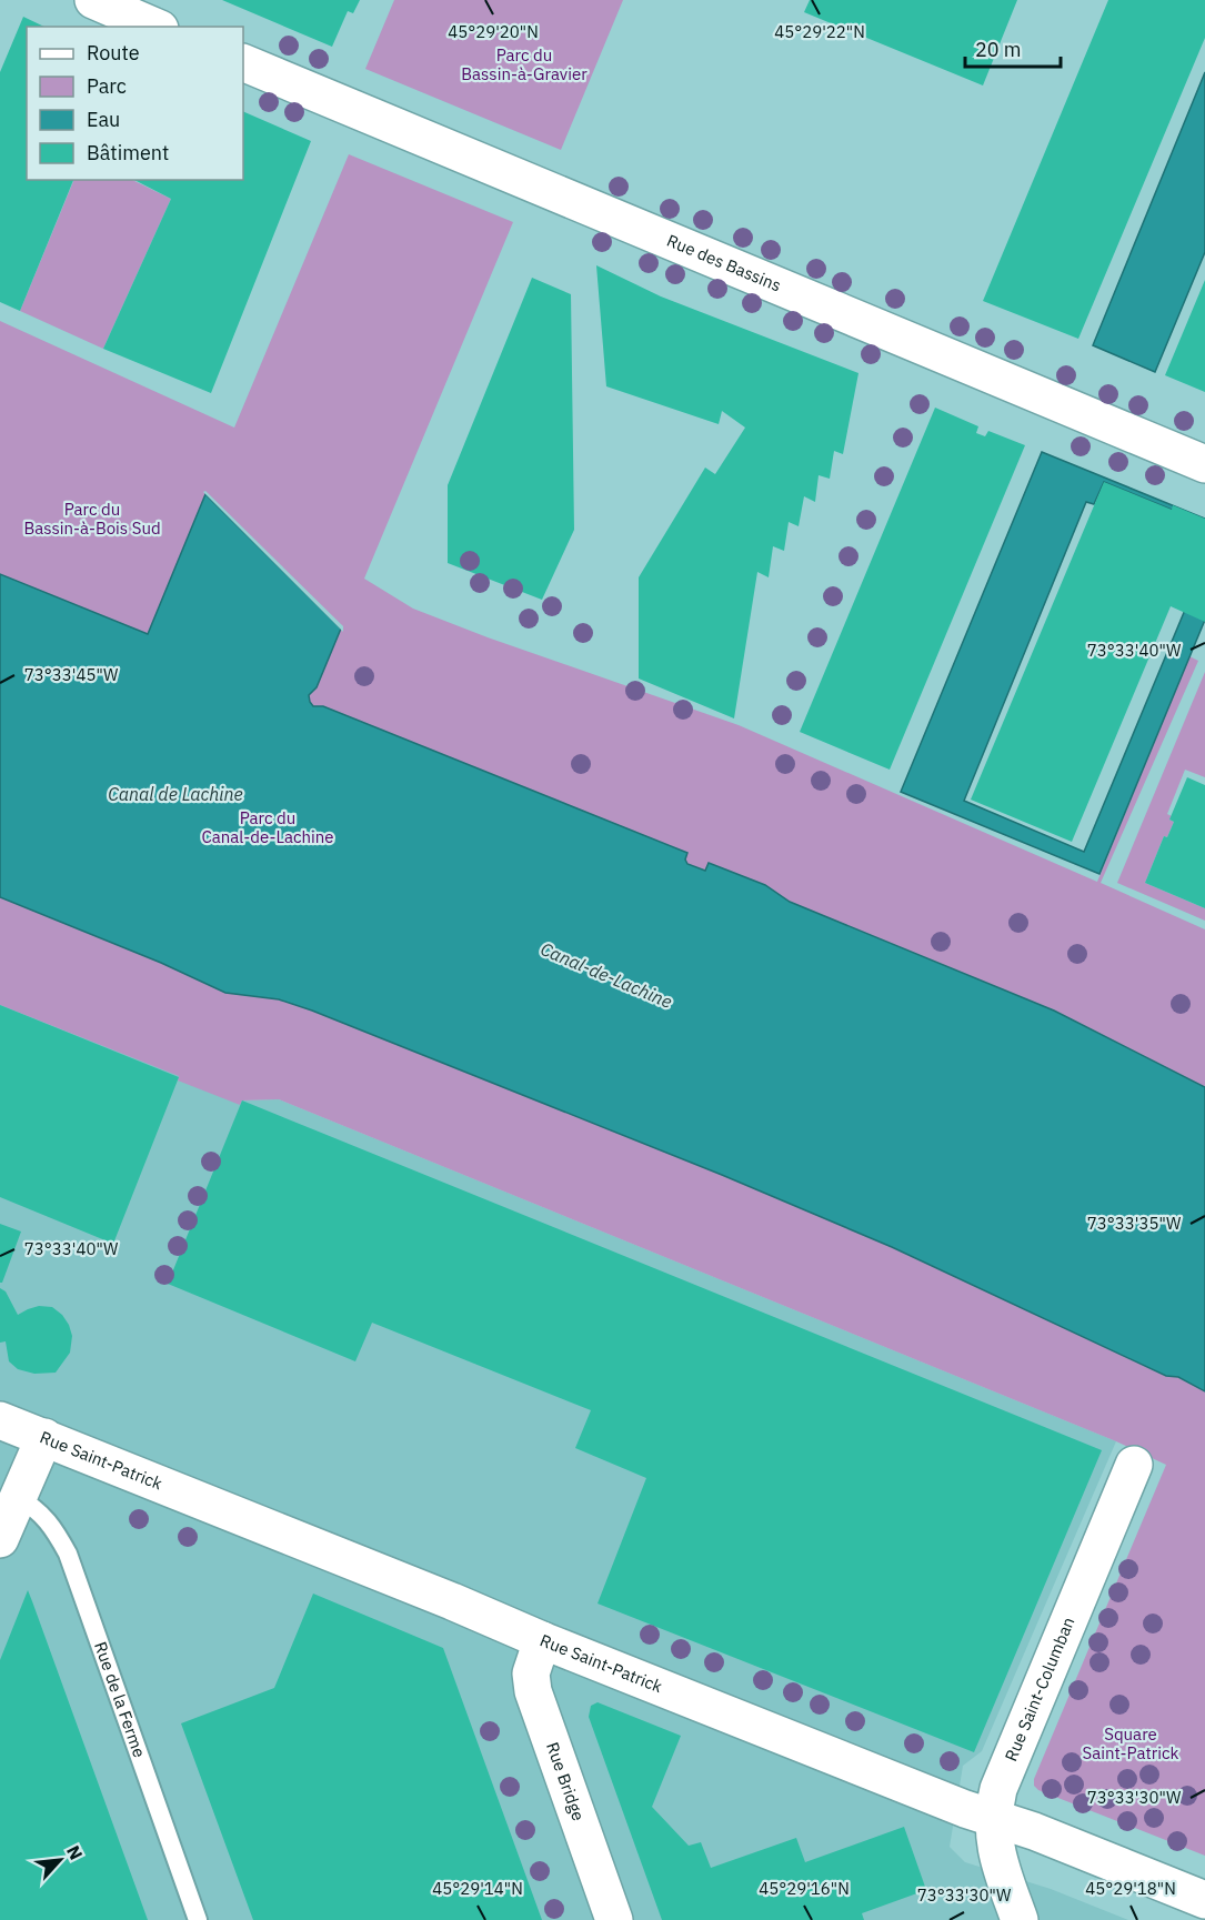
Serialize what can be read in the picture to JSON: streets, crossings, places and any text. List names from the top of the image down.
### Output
{
  "streets": {
    "street": [
      "Rue des Bassins",
      "Rue Saint-Patrick",
      "Rue Saint-Columban",
      "Rue Bridge"
    ],
    "lane": ["Rue de la Ferme"]
  },
  "crossings": [
    ["Rue Saint-Patrick", "Rue Saint-Columban"],
    ["Rue Saint-Patrick", "Rue Bridge"]
  ],
  "water": ["Canal de Lachine", "Canal-de-Lachine"],
  "parks": [
    "Parc du Bassin-à-Gravier",
    "Parc du Bassin-à-Bois Sud",
    "Parc du Canal-de-Lachine",
    "Square Saint-Patrick"
  ],
  "legend": [
    "Route",
    "Parc",
    "Eau",
    "Bâtiment"
  ],
  "scale_bar": "20 m",
  "north": "top right",
  "coordinates": [
    "45°29'20\"N",
    "45°29'22\"N",
    "73°33'40\"W",
    "73°33'45\"W",
    "73°33'35\"W",
    "73°33'30\"W",
    "45°29'14\"N",
    "45°29'16\"N",
    "45°29'18\"N"
  ]
}
